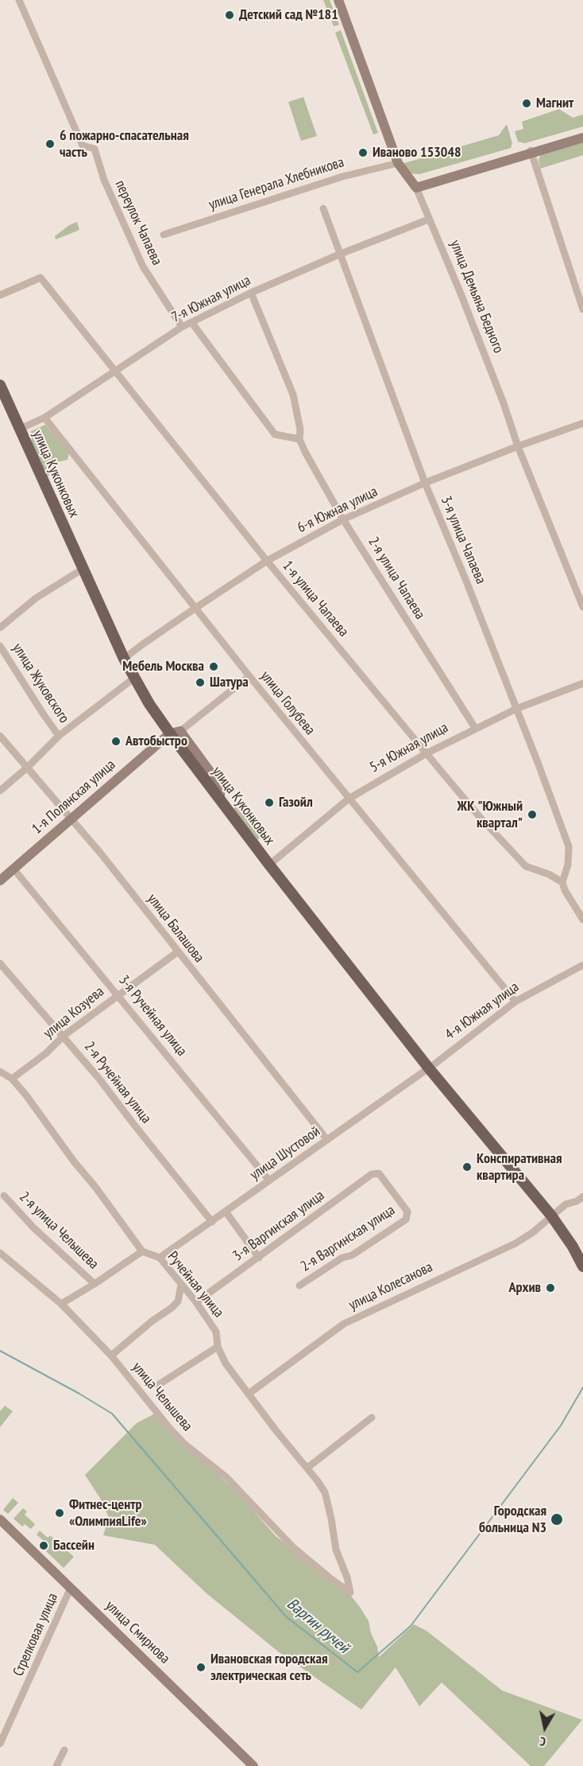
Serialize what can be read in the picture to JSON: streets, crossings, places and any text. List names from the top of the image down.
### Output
{
  "streets": {
    "main road": ["улица Куконковых"],
    "street": [
      "улица Генерала Хлебникова",
      "переулок Чапаева",
      "улица Демьяна Бедного",
      "7-я Южная улица",
      "6-я Южная улица",
      "3-я улица Чапаева",
      "2-я улица Чапаева",
      "1-я улица Чапаева",
      "улица Жуковского",
      "улица Голубева",
      "5-я Южная улица",
      "1-я Полянская улица",
      "улица Балашова",
      "4-я Южная улица",
      "улица Козуева",
      "3-я Ручейная улица",
      "2-я Ручейная улица",
      "улица Шустовой",
      "3-я Варгинская улица",
      "2-я улица Челышева",
      "2-я Варгинская улица",
      "Ручейная улица",
      "улица Колесанова",
      "улица Челышева",
      "улица Смирнова",
      "Стрелковая улица"
    ]
  },
  "crossings": [
    ["улица Генерала Хлебникова", "улица Демьяна Бедного"],
    ["переулок Чапаева", "7-я Южная улица"],
    ["улица Демьяна Бедного", "7-я Южная улица"],
    ["улица Демьяна Бедного", "6-я Южная улица"],
    ["7-я Южная улица", "улица Куконковых"],
    ["7-я Южная улица", "3-я улица Чапаева"],
    ["7-я Южная улица", "2-я улица Чапаева"],
    ["7-я Южная улица", "1-я улица Чапаева"],
    ["7-я Южная улица", "улица Голубева"],
    ["улица Куконковых", "6-я Южная улица"],
    ["улица Куконковых", "5-я Южная улица"],
    ["улица Куконковых", "1-я Полянская улица"],
    ["улица Куконковых", "4-я Южная улица"],
    ["улица Куконковых", "улица Шустовой"],
    ["улица Куконковых", "улица Колесанова"],
    ["6-я Южная улица", "3-я улица Чапаева"],
    ["6-я Южная улица", "2-я улица Чапаева"],
    ["6-я Южная улица", "1-я улица Чапаева"],
    ["6-я Южная улица", "улица Голубева"],
    ["3-я улица Чапаева", "1-я улица Чапаева"],
    ["3-я улица Чапаева", "5-я Южная улица"],
    ["2-я улица Чапаева", "5-я Южная улица"],
    ["1-я улица Чапаева", "5-я Южная улица"],
    ["улица Голубева", "5-я Южная улица"],
    ["улица Голубева", "4-я Южная улица"],
    ["1-я Полянская улица", "улица Балашова"],
    ["1-я Полянская улица", "3-я Ручейная улица"],
    ["улица Балашова", "улица Козуева"],
    ["улица Балашова", "улица Шустовой"],
    ["4-я Южная улица", "улица Шустовой"],
    ["улица Козуева", "3-я Ручейная улица"],
    ["улица Козуева", "2-я Ручейная улица"],
    ["3-я Ручейная улица", "улица Шустовой"],
    ["2-я Ручейная улица", "улица Шустовой"],
    ["улица Шустовой", "Ручейная улица"],
    ["3-я Варгинская улица", "2-я Варгинская улица"],
    ["3-я Варгинская улица", "Ручейная улица"],
    ["Ручейная улица", "улица Колесанова"],
    ["Ручейная улица", "улица Челышева"],
    ["улица Смирнова", "Стрелковая улица"]
  ],
  "water": ["Варгин ручей"],
  "places": [
    "Детский сад №181",
    "Магнит",
    "6 пожарно-спасательная часть",
    "Иваново 153048",
    "Мебель Москва",
    "Шатура",
    "Автобыстро",
    "Газойл",
    "ЖК \"Южный квартал\"",
    "Конспиративная квартира",
    "Архив",
    "Фитнес-центр «ОлимпияLife»",
    "Городская больница N3",
    "Бассейн",
    "Ивановская городская электрическая сеть"
  ],
  "north": "bottom"
}
